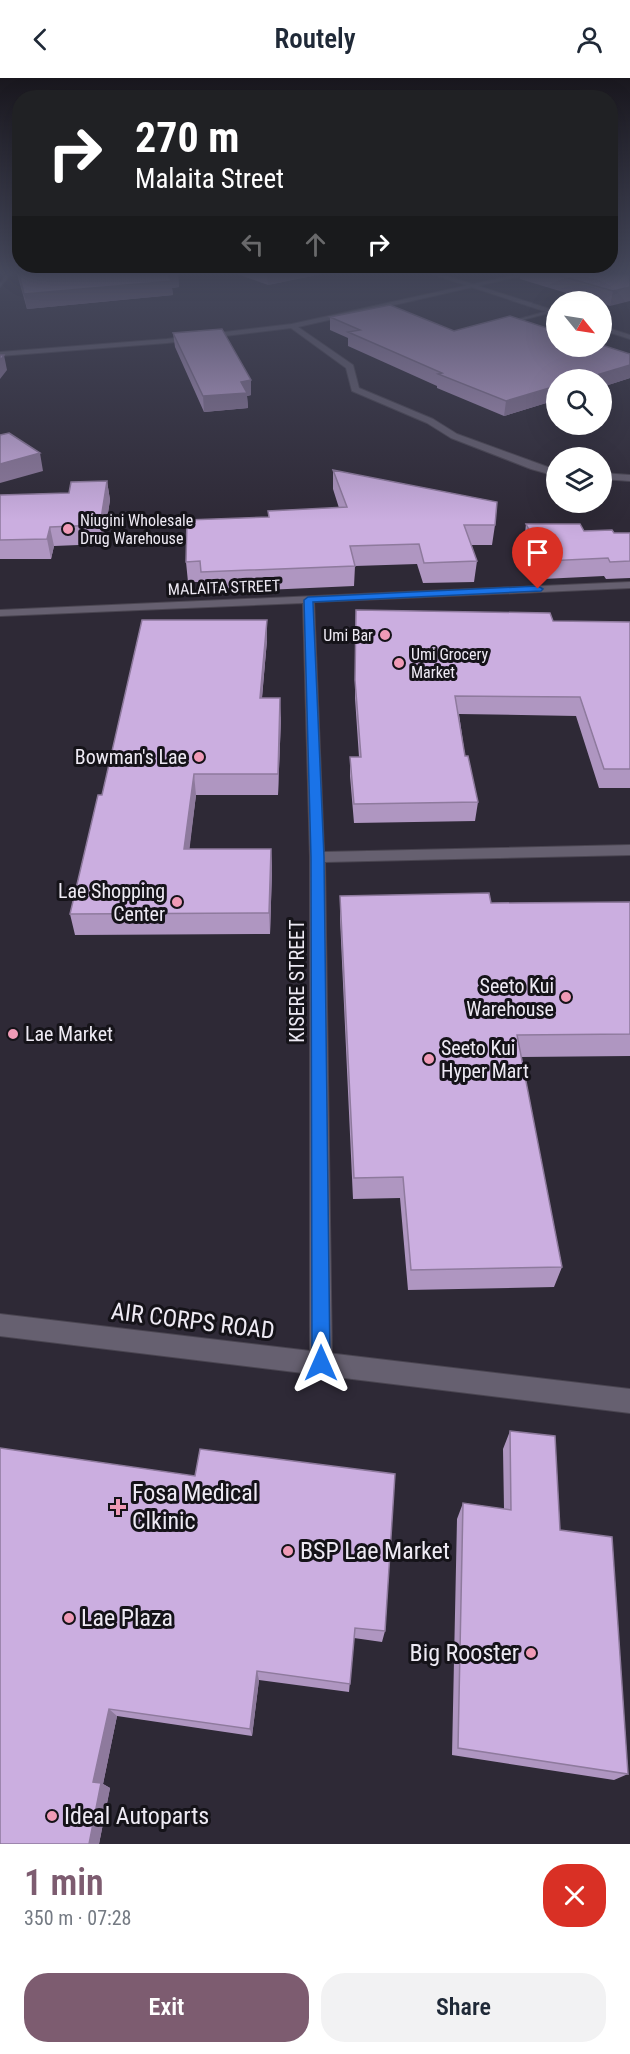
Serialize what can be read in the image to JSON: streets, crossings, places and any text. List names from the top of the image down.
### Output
{
  "streets": {
    "street": ["MALAITA STREET", "KISERE STREET", "AIR CORPS ROAD"]
  },
  "crossings": [
    ["MALAITA STREET", "KISERE STREET"],
    ["KISERE STREET", "AIR CORPS ROAD"]
  ],
  "places": {
    "other": [
      "Niugini Wholesale Drug Warehouse",
      "Umi Bar",
      "Umi Grocery Market",
      "Bowman's Lae",
      "Lae Shopping Center",
      "Seeto Kui Warehouse",
      "Lae Market",
      "Seeto Kui Hyper Mart",
      "BSP Lae Market",
      "Lae Plaza",
      "Big Rooster",
      "Ideal Autoparts"
    ],
    "health": ["Fosa Medical Clkinic"]
  },
  "north": "bottom right",
  "page": {
    "header": "Routely",
    "turn": ["270 m", "Malaita Street"],
    "heading": ["1 min", "350 m · 07:28"],
    "buttons": ["Exit", "Share"]
  }
}
